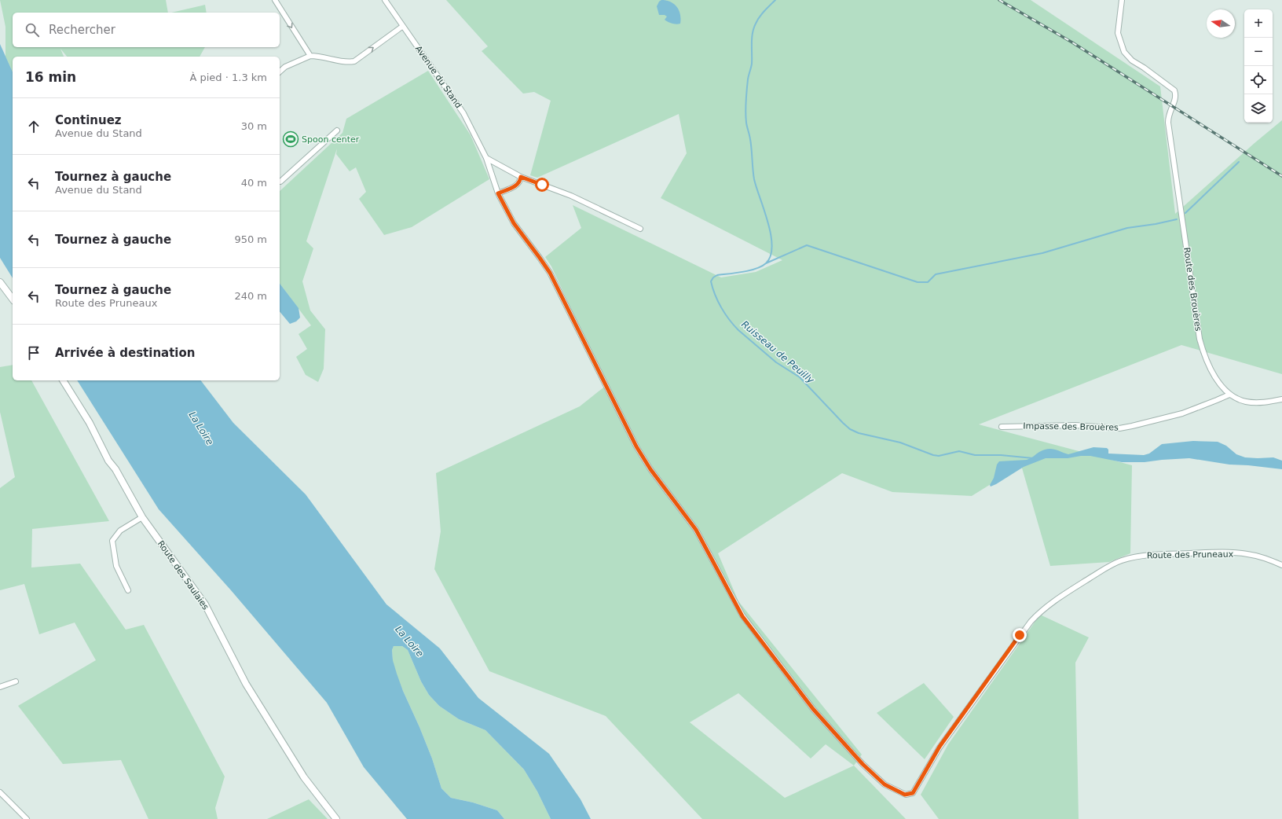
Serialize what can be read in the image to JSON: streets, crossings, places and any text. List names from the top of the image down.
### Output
{
  "streets": {
    "street": [
      "Avenue du Stand",
      "Route des Brouères",
      "Impasse des Brouères",
      "Route des Pruneaux",
      "Route des Saulaies"
    ]
  },
  "crossings": [
    ["Avenue du Stand", "Route des Pruneaux"],
    ["Route des Brouères", "Impasse des Brouères"]
  ],
  "water": ["Ruisseau de Peuilly", "La Loire"],
  "places": {
    "sports": ["Spoon center"]
  },
  "north": "left",
  "page": {
    "map_buttons": ["+", "−"],
    "search": "Rechercher",
    "heading": ["16 min", "À pied · 1.3 km"],
    "list": [
      ["Continuez", "Avenue du Stand", "30 m"],
      ["Tournez à gauche", "Avenue du Stand", "40 m"],
      ["Tournez à gauche", "950 m"],
      ["Tournez à gauche", "Route des Pruneaux", "240 m"],
      "Arrivée à destination"
    ]
  }
}
